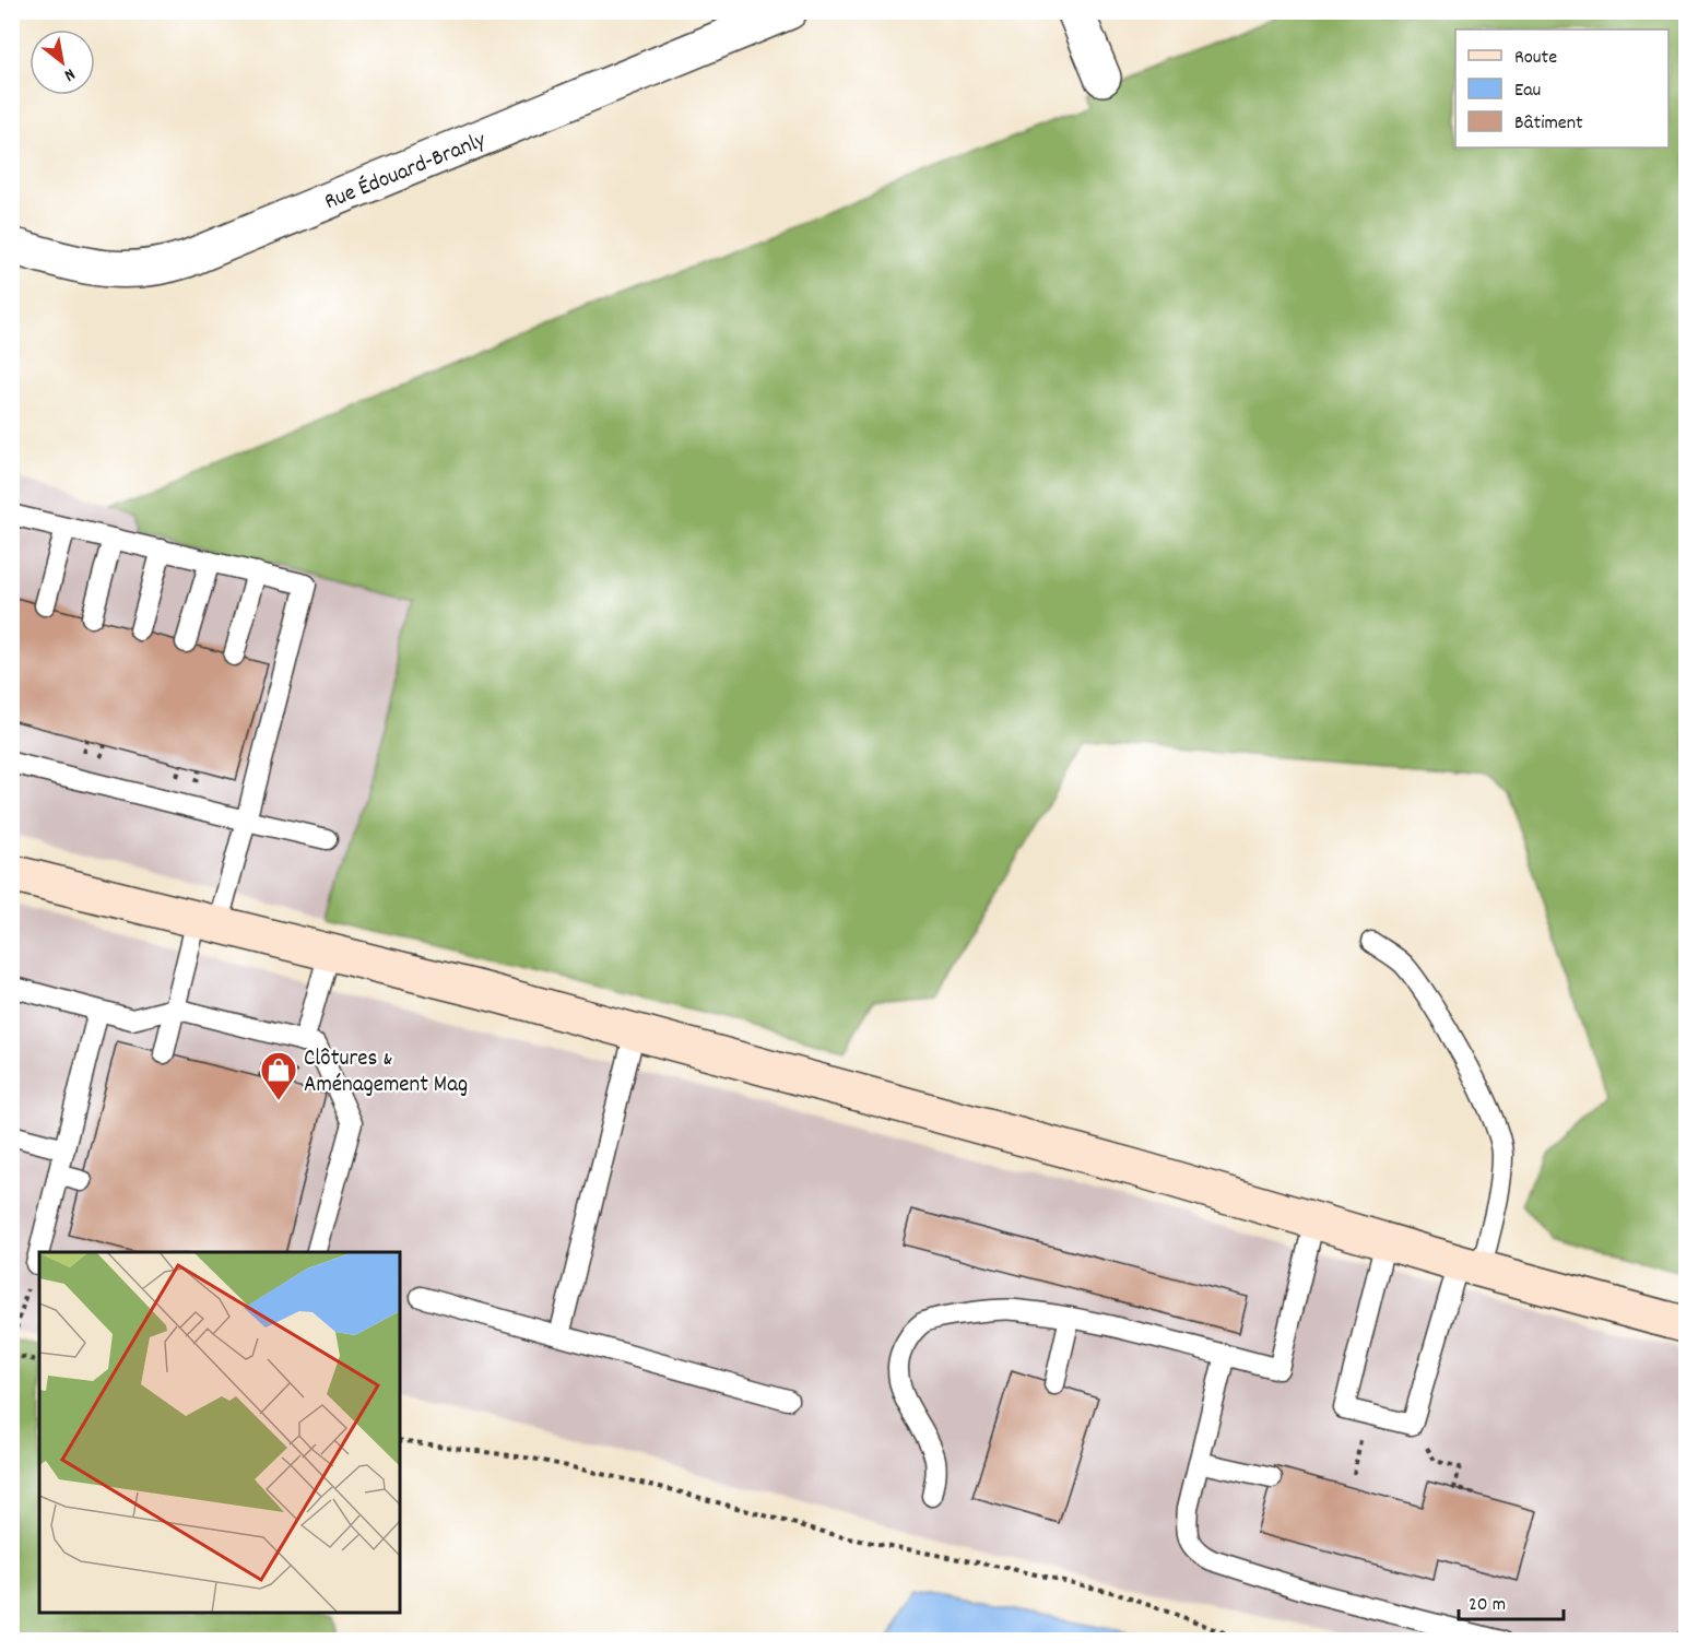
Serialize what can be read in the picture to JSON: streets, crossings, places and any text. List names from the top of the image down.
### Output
{
  "streets": {
    "street": ["Rue Édouard-Branly"]
  },
  "places": {
    "shop": ["Clôtures & Aménagement Mag"]
  },
  "legend": ["Route", "Eau", "Bâtiment"],
  "scale_bar": "20 m",
  "north": "bottom right"
}
